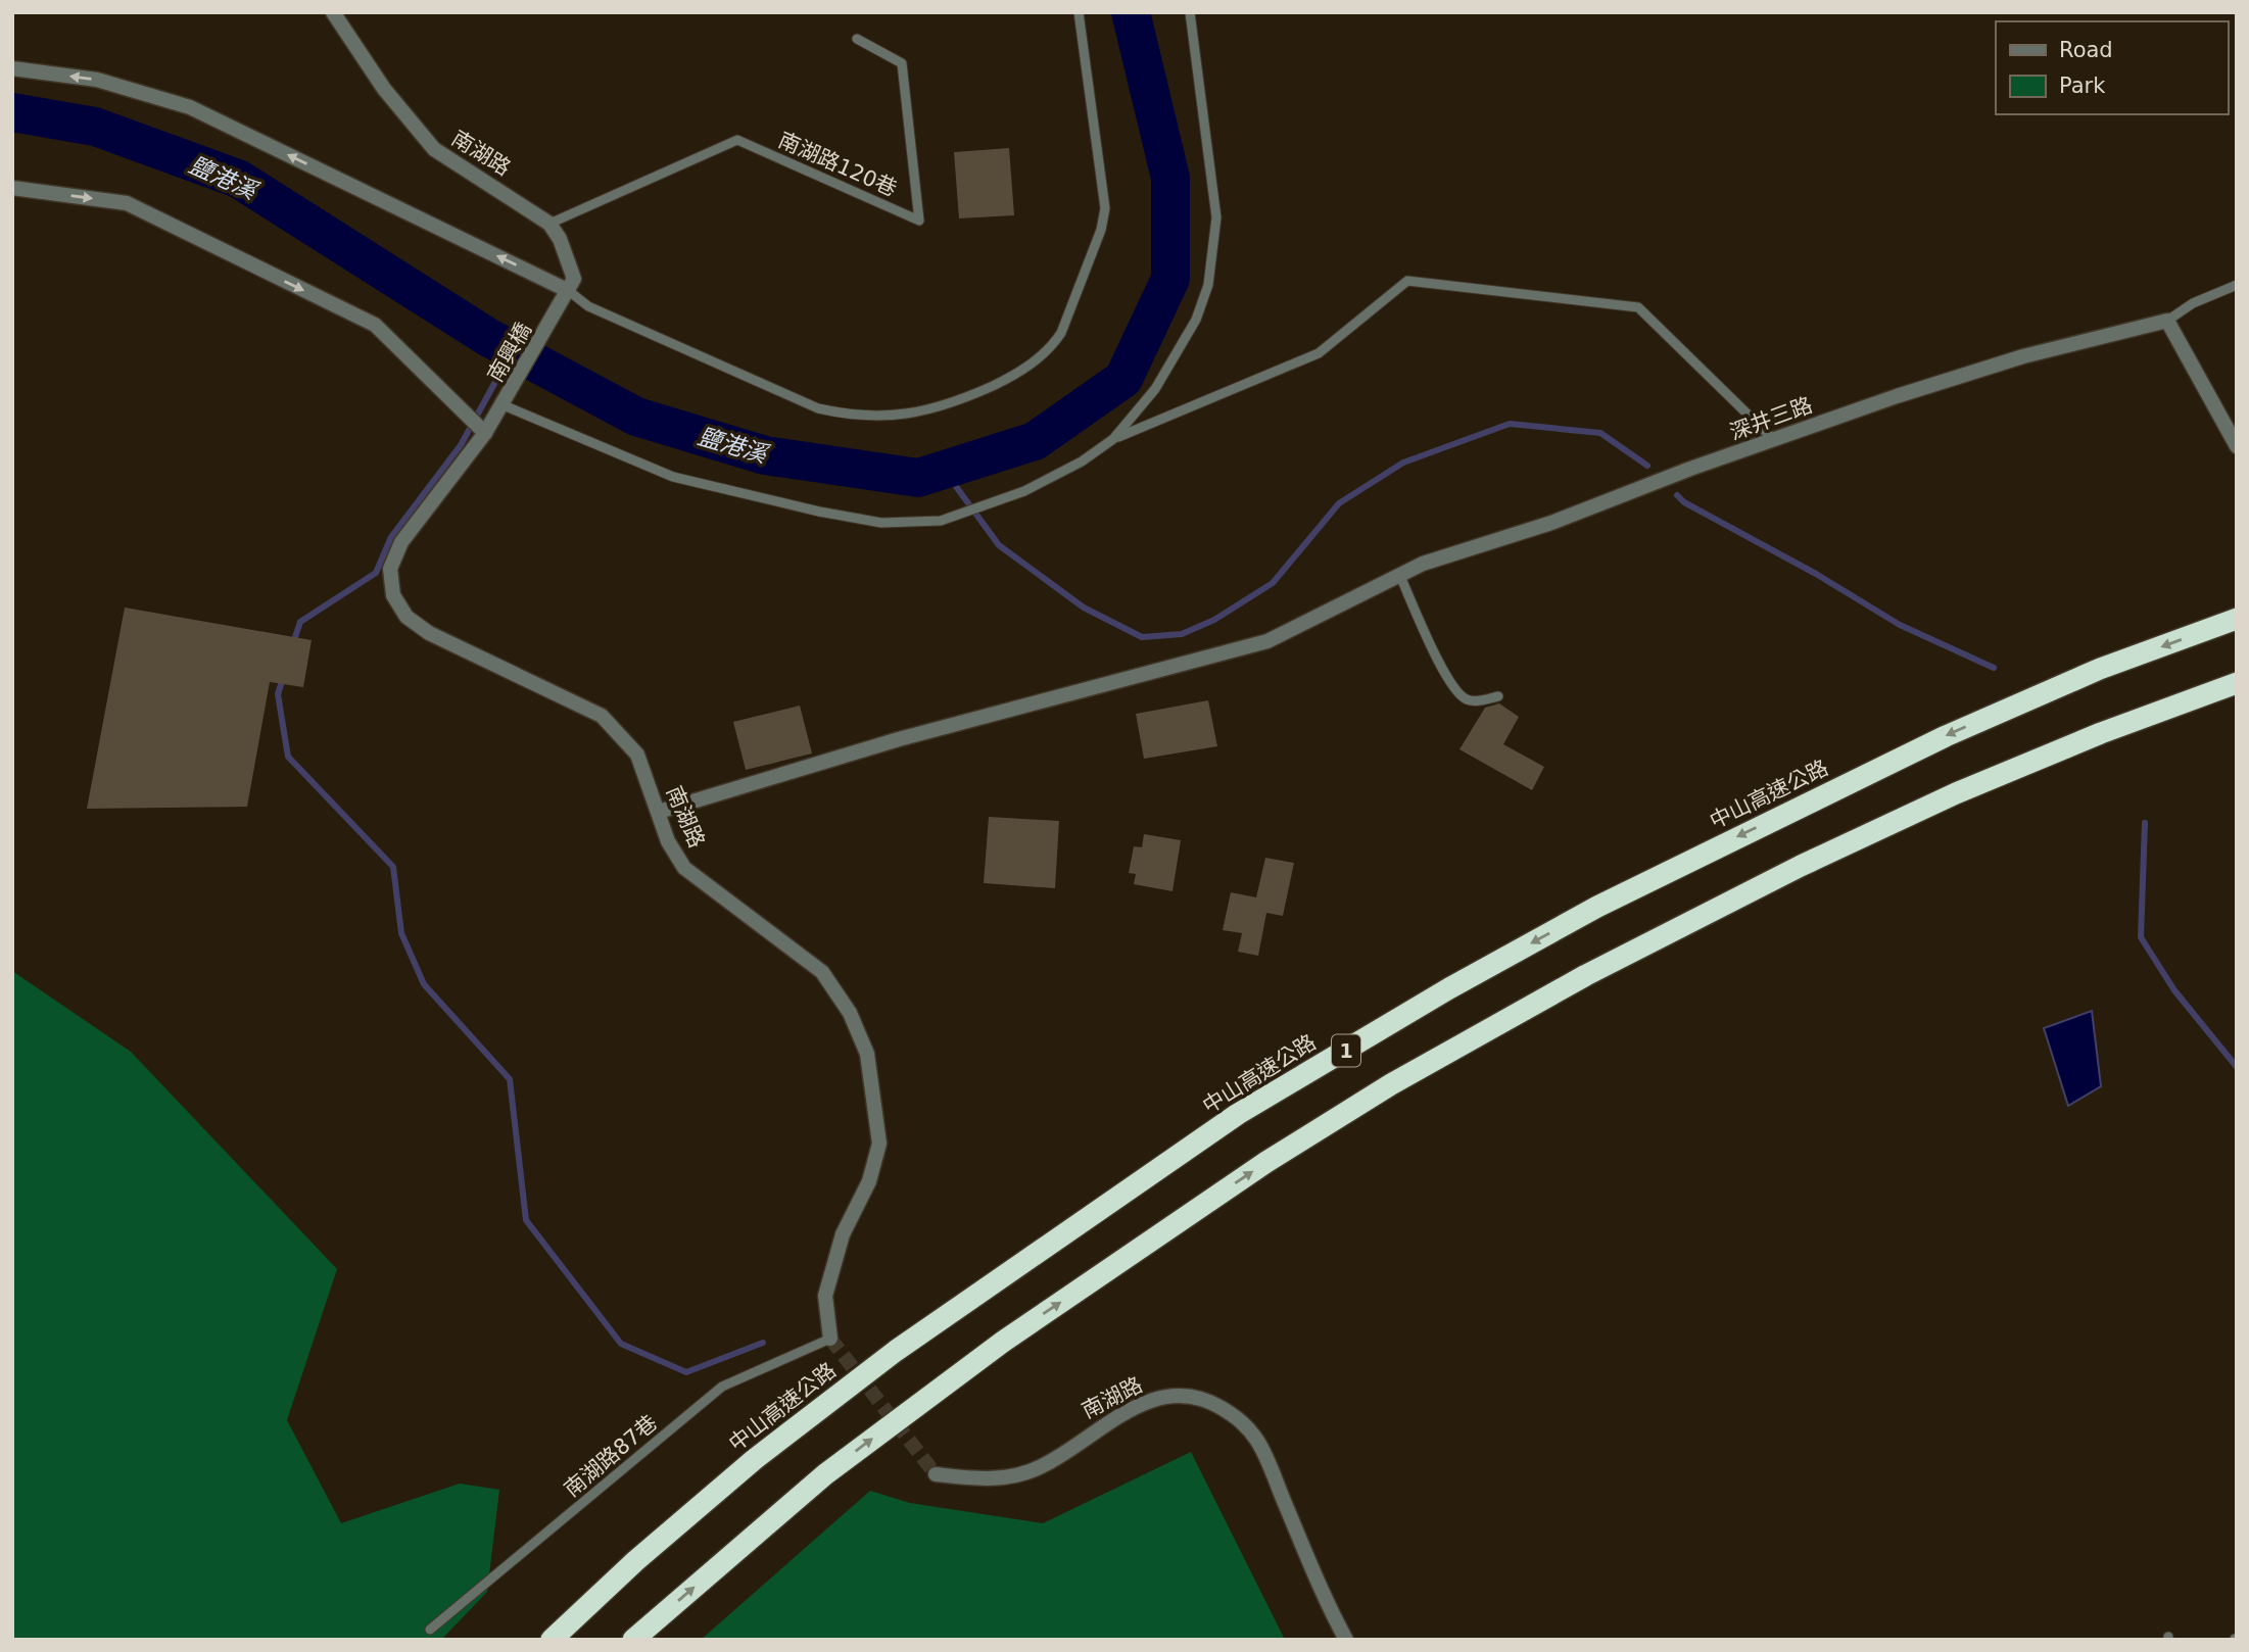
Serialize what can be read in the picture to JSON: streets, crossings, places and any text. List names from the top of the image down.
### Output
{
  "streets": {
    "highway": ["中山高速公路", "1"],
    "street": ["南湖路", "南興橋", "深井三路"],
    "lane": ["南湖路120巷", "南湖路87巷"]
  },
  "crossings": [
    ["南湖路", "南湖路120巷"],
    ["南湖路", "南興橋"],
    ["南湖路", "深井三路"],
    ["南湖路", "南湖路87巷"]
  ],
  "water": ["鹽港溪"],
  "legend": ["Road", "Park"]
}
